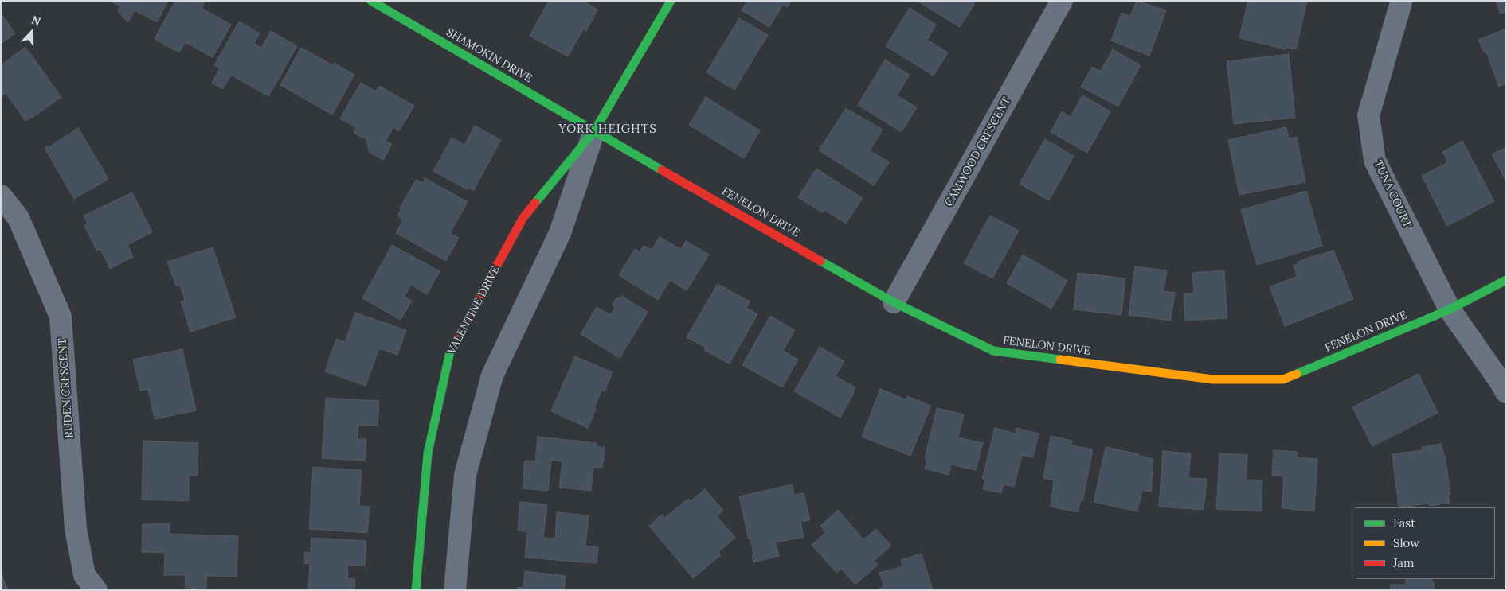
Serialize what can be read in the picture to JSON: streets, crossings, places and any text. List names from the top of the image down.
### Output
{
  "streets": {
    "street": [
      "SHAMOKIN DRIVE",
      "CAMWOOD CRESCENT",
      "TUNA COURT",
      "FENELON DRIVE",
      "VALENTINE DRIVE",
      "RUDEN CRESCENT"
    ]
  },
  "crossings": [
    ["SHAMOKIN DRIVE", "FENELON DRIVE"],
    ["SHAMOKIN DRIVE", "VALENTINE DRIVE"],
    ["CAMWOOD CRESCENT", "FENELON DRIVE"],
    ["TUNA COURT", "FENELON DRIVE"],
    ["FENELON DRIVE", "VALENTINE DRIVE"]
  ],
  "districts": ["YORK HEIGHTS"],
  "legend": ["Fast", "Slow", "Jam"],
  "north": "top"
}
